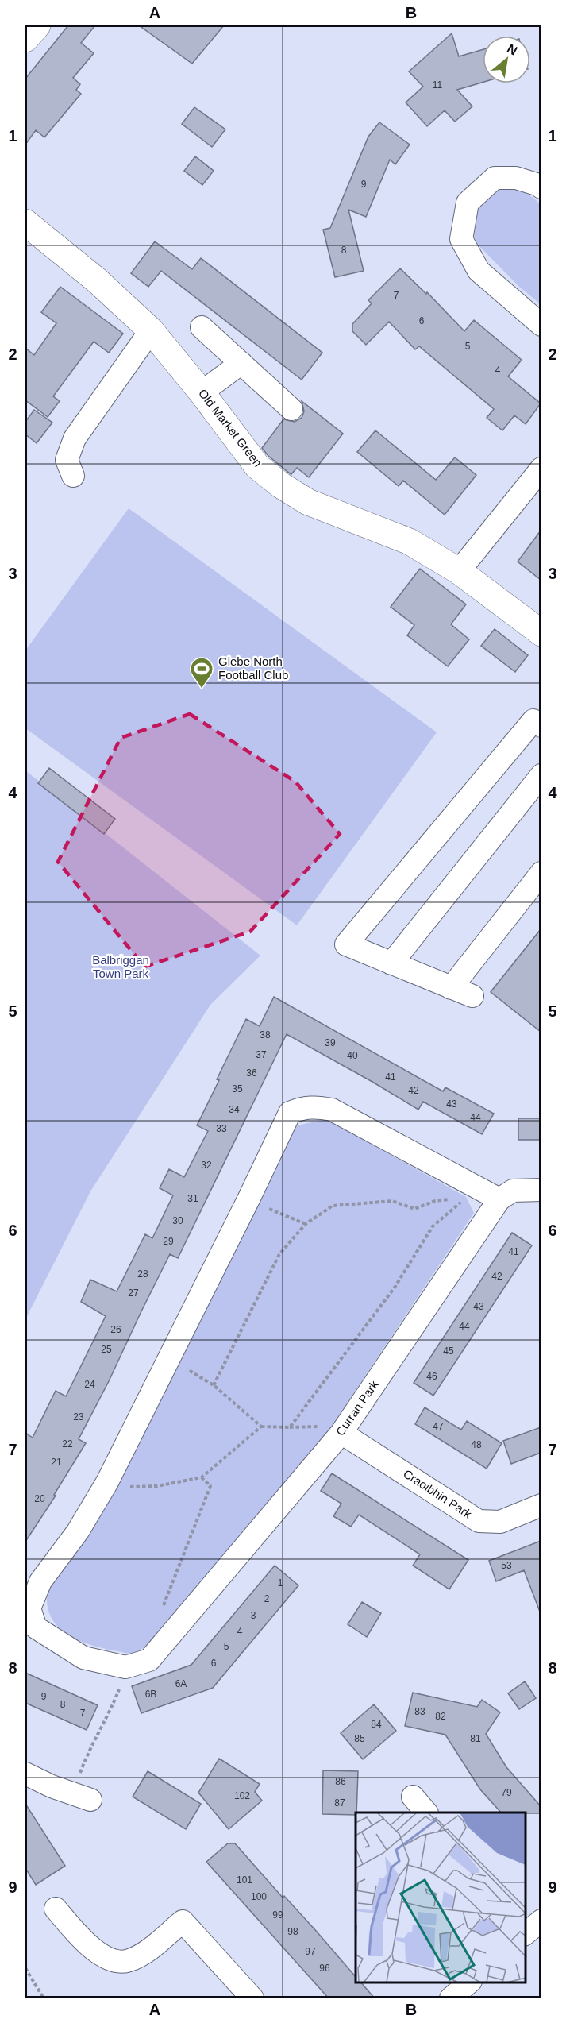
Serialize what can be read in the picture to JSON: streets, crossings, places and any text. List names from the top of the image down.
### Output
{
  "streets": {
    "main road": ["Old Market Green"],
    "street": ["Curran Park", "Craoibhin Park"]
  },
  "crossings": [
    ["Curran Park", "Craoibhin Park"]
  ],
  "parks": ["Balbriggan Town Park"],
  "places": {
    "sports": ["Glebe North Football Club"]
  },
  "house_numbers": [
    "11",
    "9",
    "8",
    "7",
    "6",
    "5",
    "4",
    "38",
    "39",
    "37",
    "40",
    "36",
    "41",
    "35",
    "42",
    "43",
    "34",
    "44",
    "33",
    "32",
    "31",
    "30",
    "29",
    "41",
    "28",
    "42",
    "27",
    "43",
    "44",
    "26",
    "25",
    "45",
    "46",
    "24",
    "23",
    "47",
    "22",
    "48",
    "21",
    "20",
    "53",
    "1",
    "2",
    "3",
    "4",
    "5",
    "6",
    "6A",
    "6B",
    "9",
    "8",
    "83",
    "7",
    "82",
    "84",
    "85",
    "81",
    "86",
    "79",
    "102",
    "87",
    "101",
    "100",
    "99",
    "98",
    "97",
    "96"
  ],
  "north": "top right",
  "grid": {
    "columns": ["A", "B"],
    "rows": [
      "1",
      "2",
      "3",
      "4",
      "5",
      "6",
      "7",
      "8",
      "9"
    ]
  }
}
